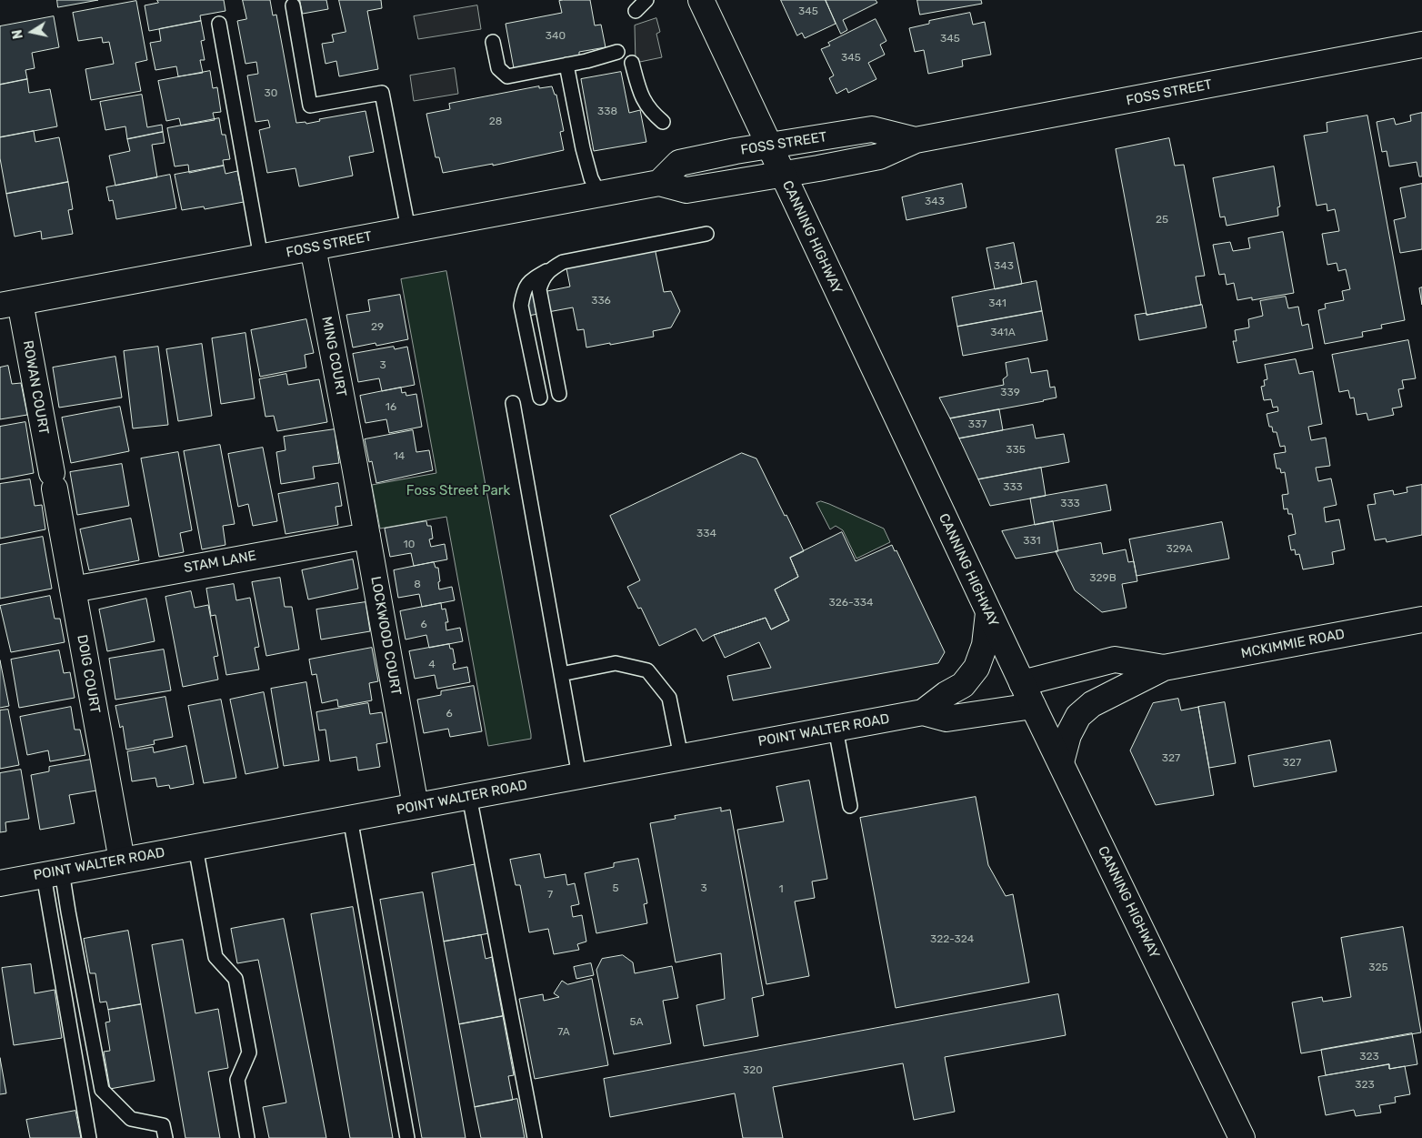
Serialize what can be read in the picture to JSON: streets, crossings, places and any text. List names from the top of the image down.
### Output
{
  "streets": {
    "main road": [
      "FOSS STREET",
      "CANNING HIGHWAY",
      "MING COURT",
      "ROWAN COURT",
      "STAM LANE",
      "LOCKWOOD COURT",
      "MCKIMMIE ROAD",
      "DOIG COURT",
      "POINT WALTER ROAD"
    ]
  },
  "crossings": [
    ["FOSS STREET", "CANNING HIGHWAY"],
    ["FOSS STREET", "MING COURT"],
    ["FOSS STREET", "ROWAN COURT"],
    ["CANNING HIGHWAY", "MCKIMMIE ROAD"],
    ["CANNING HIGHWAY", "POINT WALTER ROAD"],
    ["MING COURT", "LOCKWOOD COURT"],
    ["ROWAN COURT", "DOIG COURT"],
    ["STAM LANE", "LOCKWOOD COURT"],
    ["STAM LANE", "DOIG COURT"],
    ["LOCKWOOD COURT", "POINT WALTER ROAD"],
    ["DOIG COURT", "POINT WALTER ROAD"]
  ],
  "parks": ["Foss Street Park"],
  "house_numbers": [
    "345",
    "340",
    "345",
    "345",
    "30",
    "338",
    "28",
    "343",
    "25",
    "343",
    "336",
    "341",
    "29",
    "341A",
    "3",
    "339",
    "16",
    "337",
    "335",
    "14",
    "333",
    "333",
    "334",
    "331",
    "10",
    "329A",
    "329B",
    "8",
    "326-334",
    "6",
    "4",
    "6",
    "327",
    "327",
    "5",
    "3",
    "1",
    "7",
    "322-324",
    "325",
    "5A",
    "7A",
    "323",
    "320",
    "323"
  ],
  "north": "left"
}
